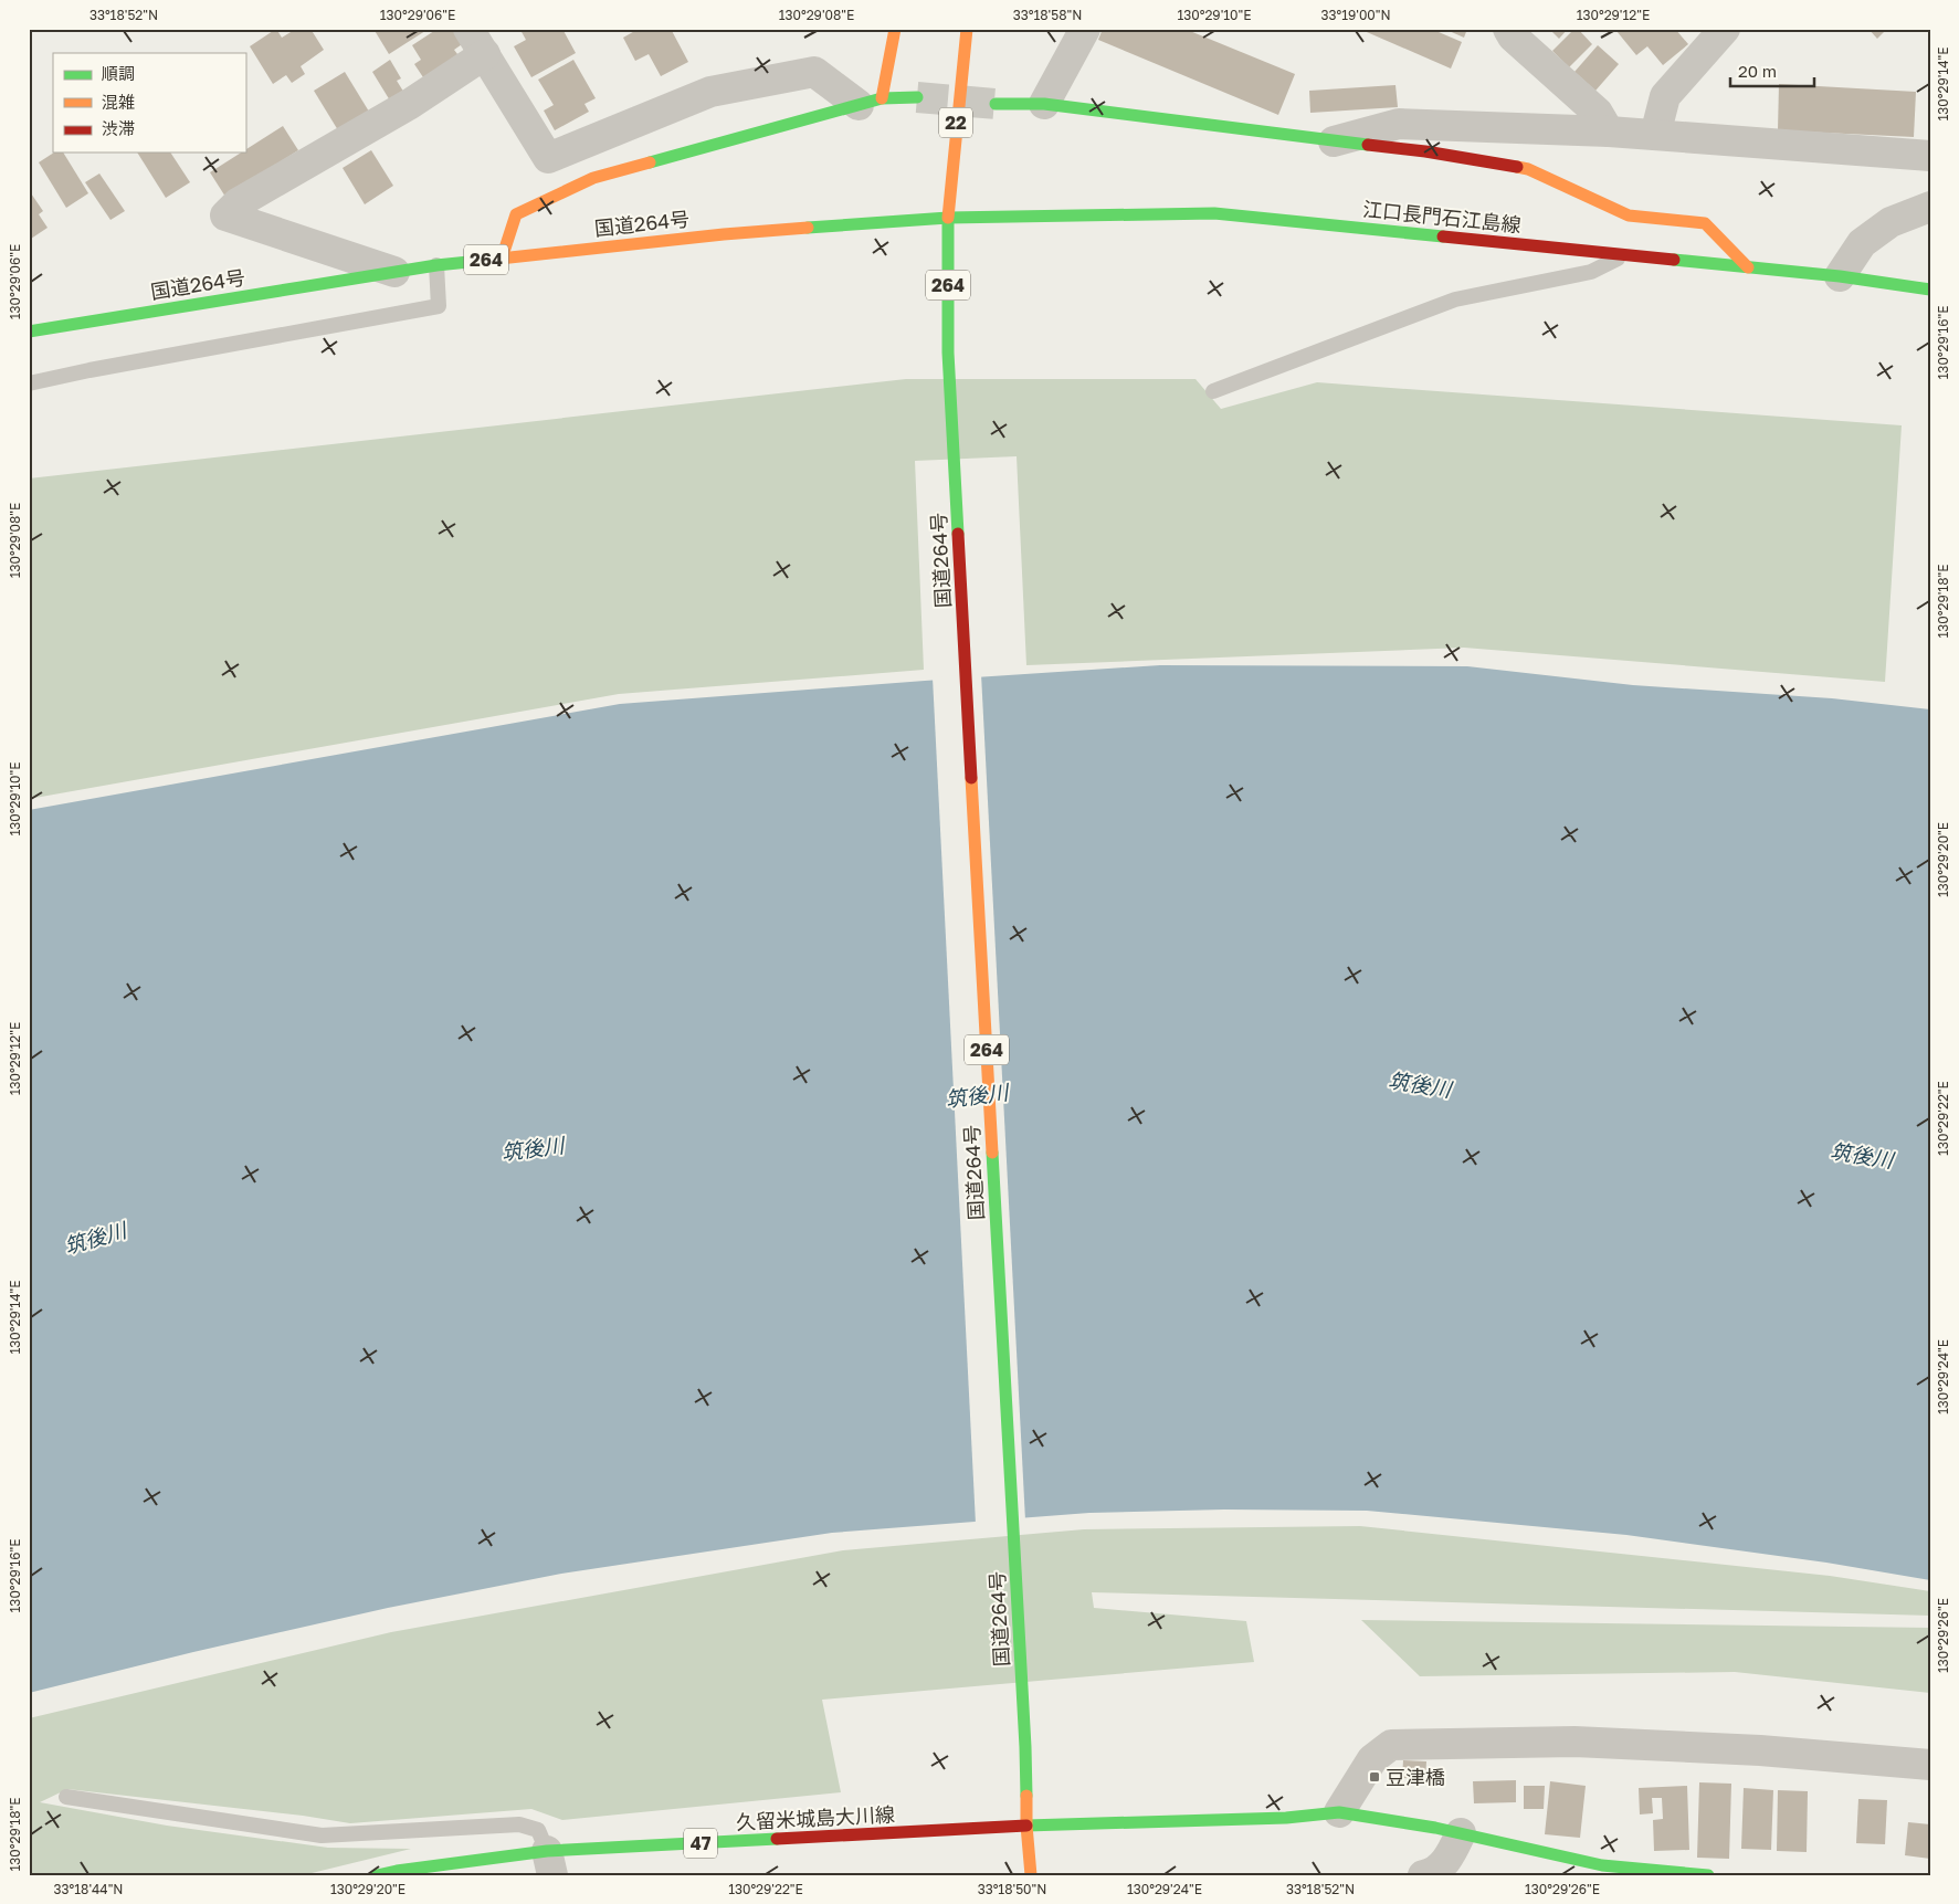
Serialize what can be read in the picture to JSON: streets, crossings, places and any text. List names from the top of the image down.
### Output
{
  "streets": {
    "main road": [
      "22",
      "江口長門石江島線",
      "国道264号",
      "264",
      "久留米城島大川線",
      "47"
    ]
  },
  "crossings": [
    ["22", "江口長門石江島線"],
    ["22", "国道264号"],
    ["江口長門石江島線", "国道264号"],
    ["国道264号", "264"],
    ["国道264号", "久留米城島大川線"],
    ["264", "久留米城島大川線"]
  ],
  "water": ["筑後川"],
  "places": {
    "transit": ["豆津橋"]
  },
  "legend": ["順調", "混雑", "渋滞"],
  "scale_bar": "20 m",
  "coordinates": [
    "33°18'52\"N",
    "130°29'06\"E",
    "130°29'08\"E",
    "33°18'58\"N",
    "130°29'10\"E",
    "33°19'00\"N",
    "130°29'12\"E",
    "130°29'14\"E",
    "130°29'16\"E",
    "130°29'18\"E",
    "130°29'20\"E",
    "130°29'22\"E",
    "130°29'24\"E",
    "130°29'26\"E",
    "33°18'44\"N",
    "33°18'50\"N"
  ]
}
